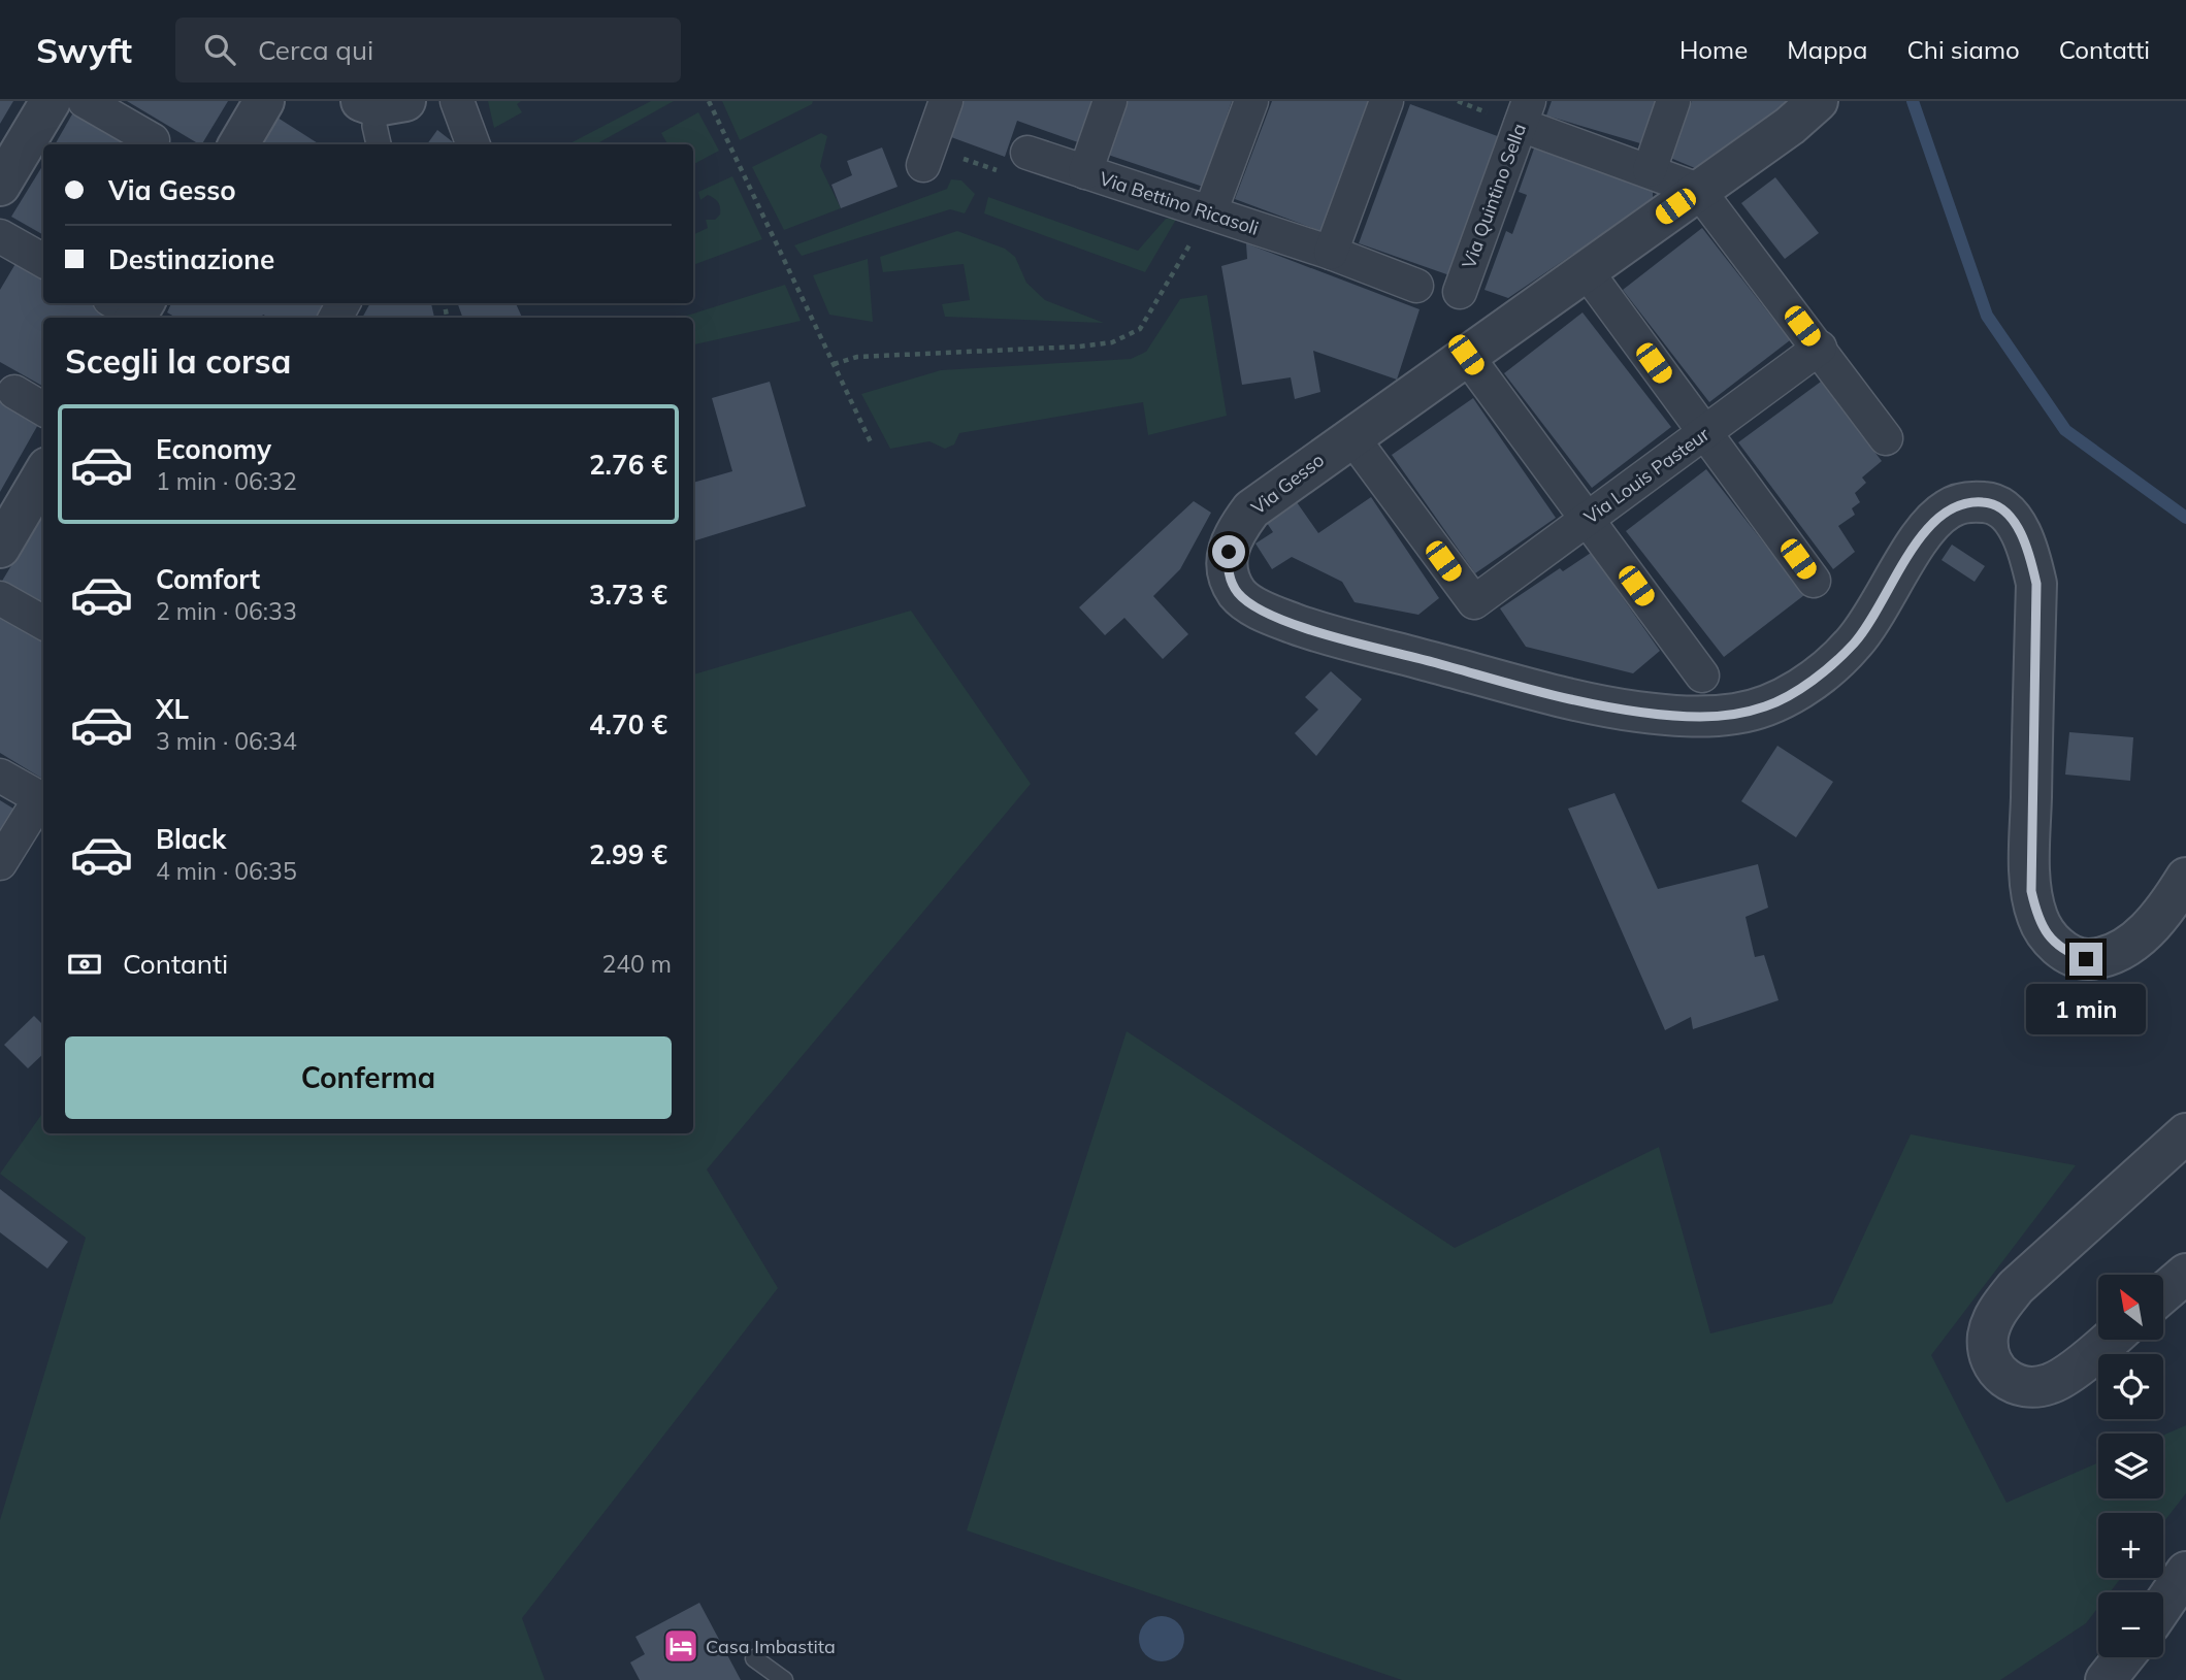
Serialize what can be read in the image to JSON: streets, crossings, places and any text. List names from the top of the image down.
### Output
{
  "streets": {
    "street": [
      "Via Quintino Sella",
      "Via Bettino Ricasoli",
      "Via Louis Pasteur",
      "Via Gesso"
    ]
  },
  "crossings": [
    ["Via Louis Pasteur", "Via Gesso"]
  ],
  "places": {
    "hotel": ["Casa Imbastita"]
  },
  "north": "top left",
  "page": {
    "header": "Swyft",
    "search": "Cerca qui",
    "nav": [
      "Home",
      "Mappa",
      "Chi siamo",
      "Contatti"
    ],
    "banner": ["Via Gesso", "Destinazione"],
    "heading": "Scegli la corsa",
    "list": [
      {
        "name": "Economy",
        "note": "1 min · 06:32",
        "value": "2.76 €"
      },
      {
        "name": "Comfort",
        "note": "2 min · 06:33",
        "value": "3.73 €"
      },
      {
        "name": "XL",
        "note": "3 min · 06:34",
        "value": "4.70 €"
      },
      {
        "name": "Black",
        "note": "4 min · 06:35",
        "value": "2.99 €"
      }
    ],
    "pay": ["Contanti", "240 m"],
    "bubble": "1 min",
    "buttons": "Conferma",
    "map_buttons": ["+", "−"]
  }
}
